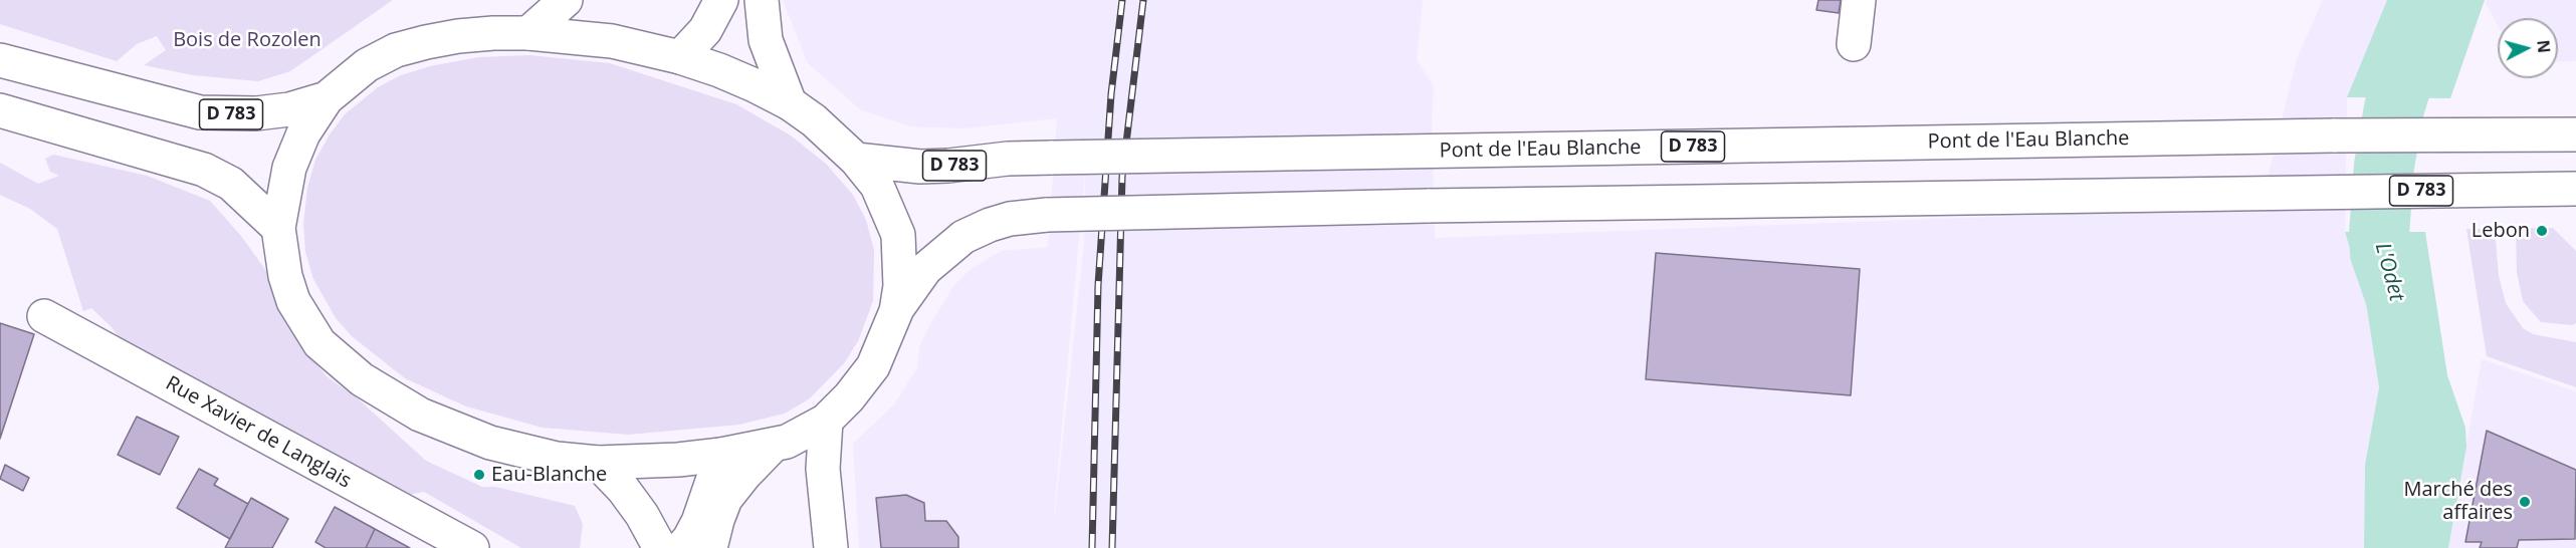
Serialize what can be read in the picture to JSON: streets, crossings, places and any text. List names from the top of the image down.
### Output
{
  "streets": {
    "main road": ["D 783", "Pont de l'Eau Blanche", "Rue Xavier de Langlais"]
  },
  "water": ["L'Odet"],
  "parks": ["Bois de Rozolen"],
  "places": ["Lebon", "Eau-Blanche", "Marché des affaires"],
  "north": "right"
}
